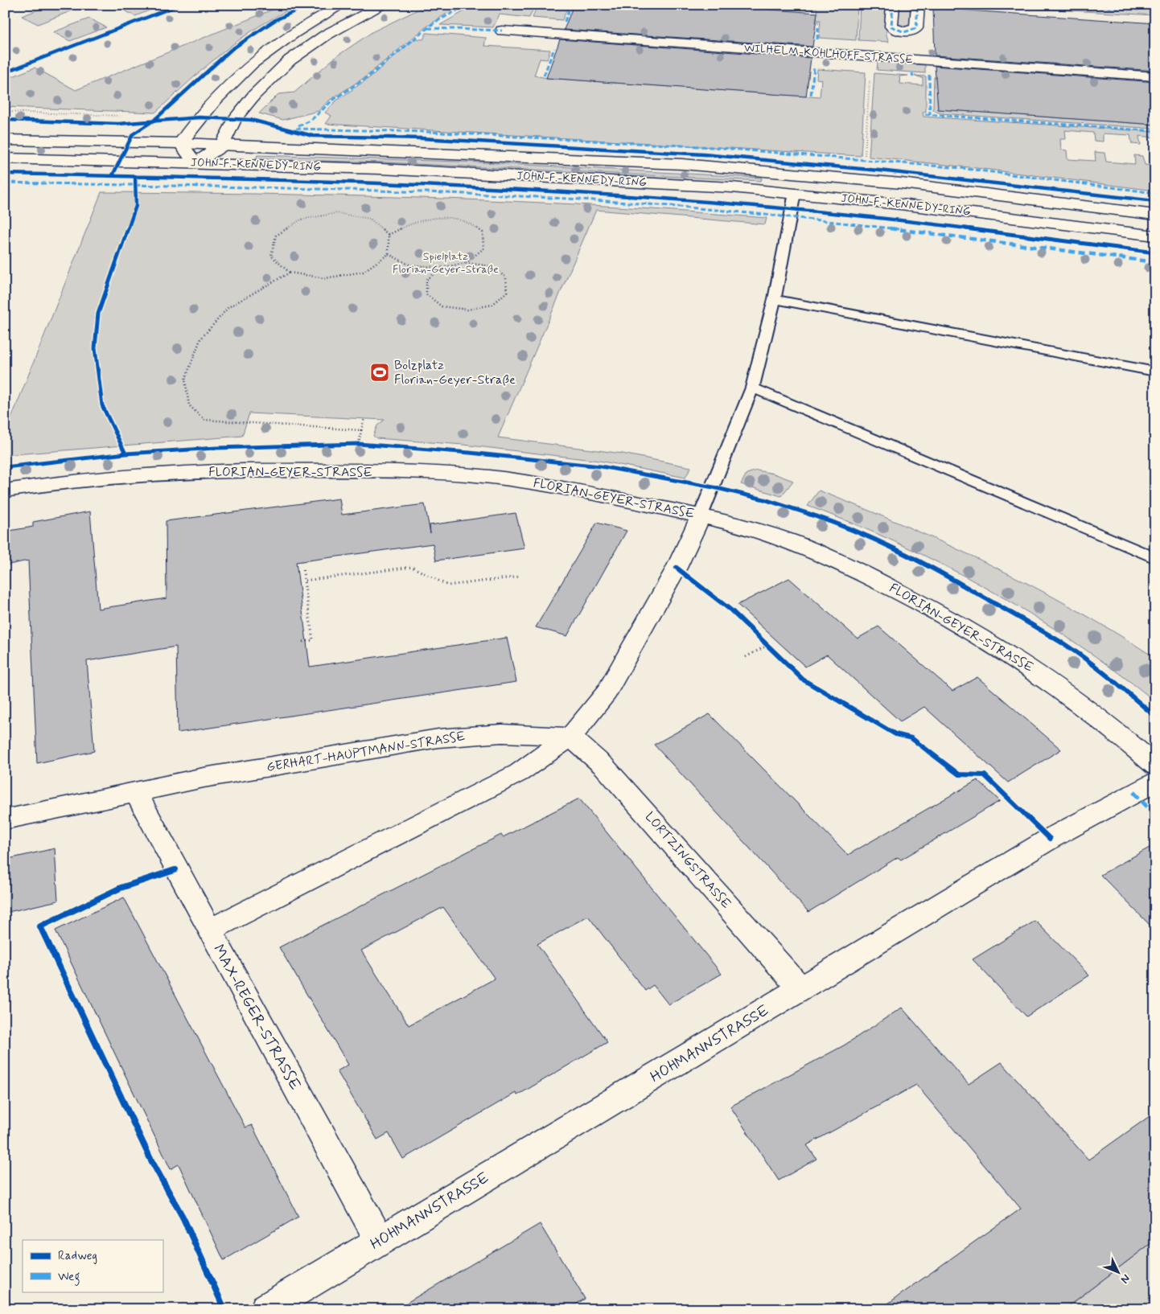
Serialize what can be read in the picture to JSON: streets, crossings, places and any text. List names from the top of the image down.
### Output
{
  "streets": {
    "street": [
      "WILHELM-KOHLHOFF-STRASSE",
      "JOHN-F.-KENNEDY-RING",
      "FLORIAN-GEYER-STRASSE",
      "GERHART-HAUPTMANN-STRASSE",
      "LORTZINGSTRASSE",
      "MAX-REGER-STRASSE",
      "HOHMANNSTRASSE"
    ]
  },
  "crossings": [
    ["FLORIAN-GEYER-STRASSE", "HOHMANNSTRASSE"],
    ["GERHART-HAUPTMANN-STRASSE", "LORTZINGSTRASSE"],
    ["GERHART-HAUPTMANN-STRASSE", "MAX-REGER-STRASSE"],
    ["LORTZINGSTRASSE", "HOHMANNSTRASSE"],
    ["MAX-REGER-STRASSE", "HOHMANNSTRASSE"]
  ],
  "parks": ["Spielplatz Florian-Geyer-Straße"],
  "places": {
    "sports": ["Bolzplatz Florian-Geyer-Straße"]
  },
  "legend": ["Radweg", "Weg"],
  "north": "bottom right"
}
